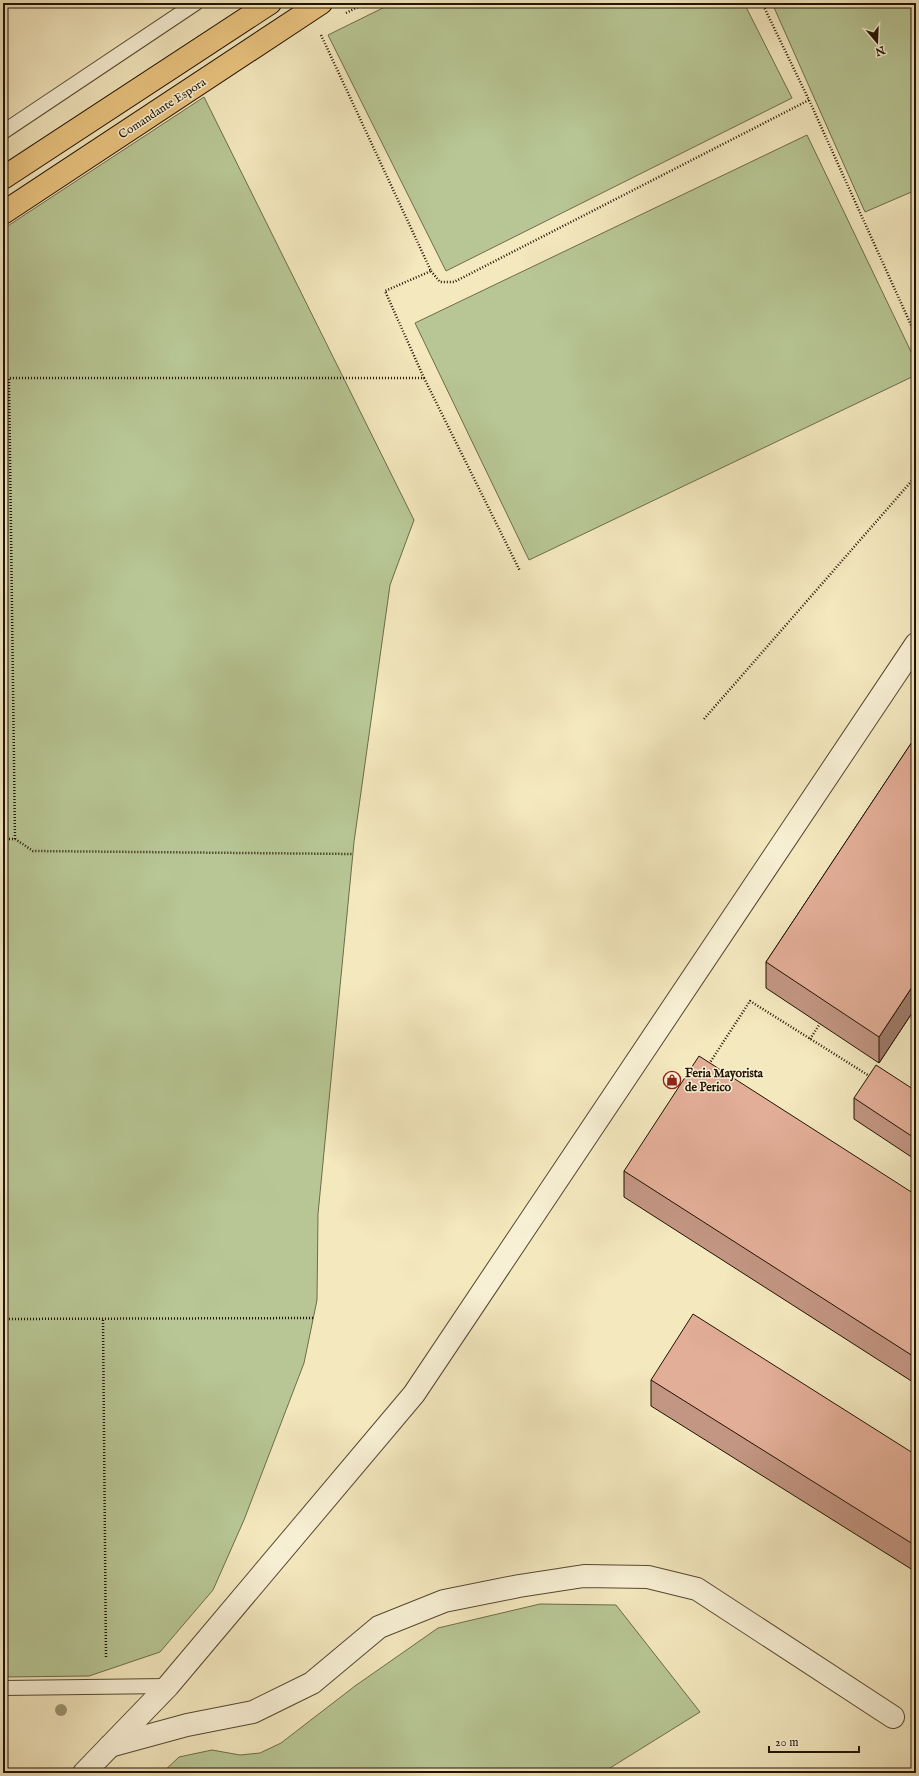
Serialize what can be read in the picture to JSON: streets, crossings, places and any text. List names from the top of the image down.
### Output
{
  "streets": {
    "main road": ["Comandante Espora"]
  },
  "places": {
    "shop": ["Feria Mayorista de Perico"]
  },
  "scale_bar": "20 m",
  "north": "bottom"
}
